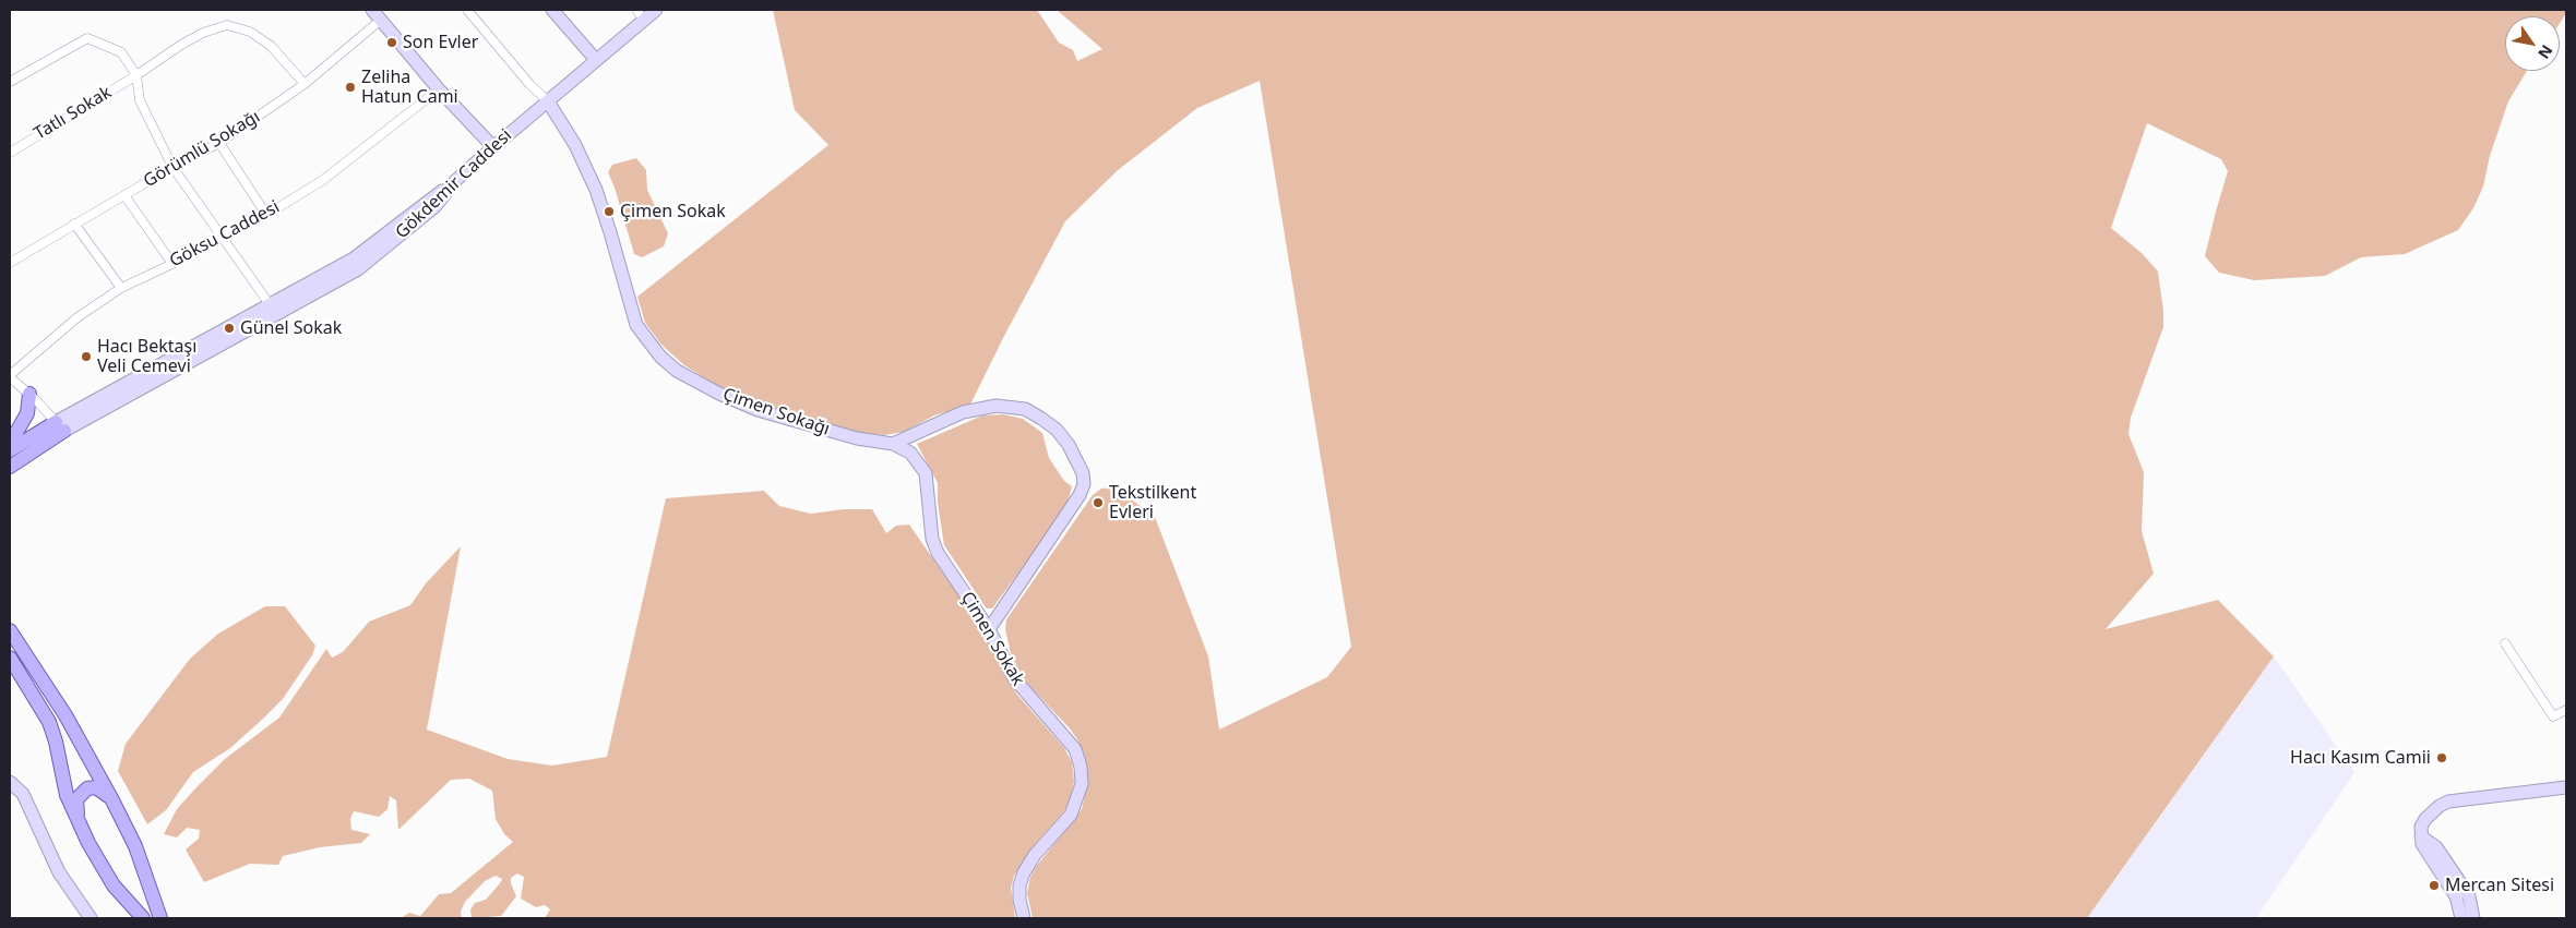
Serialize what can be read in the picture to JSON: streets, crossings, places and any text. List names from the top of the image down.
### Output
{
  "streets": {
    "main road": ["Gökdemir Caddesi", "Çimen Sokağı", "Çimen Sokak"],
    "street": ["Tatlı Sokak", "Görümlü Sokağı", "Göksu Caddesi"]
  },
  "crossings": [
    ["Tatlı Sokak", "Görümlü Sokağı"],
    ["Gökdemir Caddesi", "Çimen Sokağı"],
    ["Çimen Sokağı", "Çimen Sokak"]
  ],
  "places": [
    "Son Evler",
    "Zeliha Hatun Cami",
    "Çimen Sokak",
    "Günel Sokak",
    "Hacı Bektaşı Veli Cemevi",
    "Tekstilkent Evleri",
    "Hacı Kasım Camii",
    "Mercan Sitesi"
  ],
  "north": "bottom right"
}
